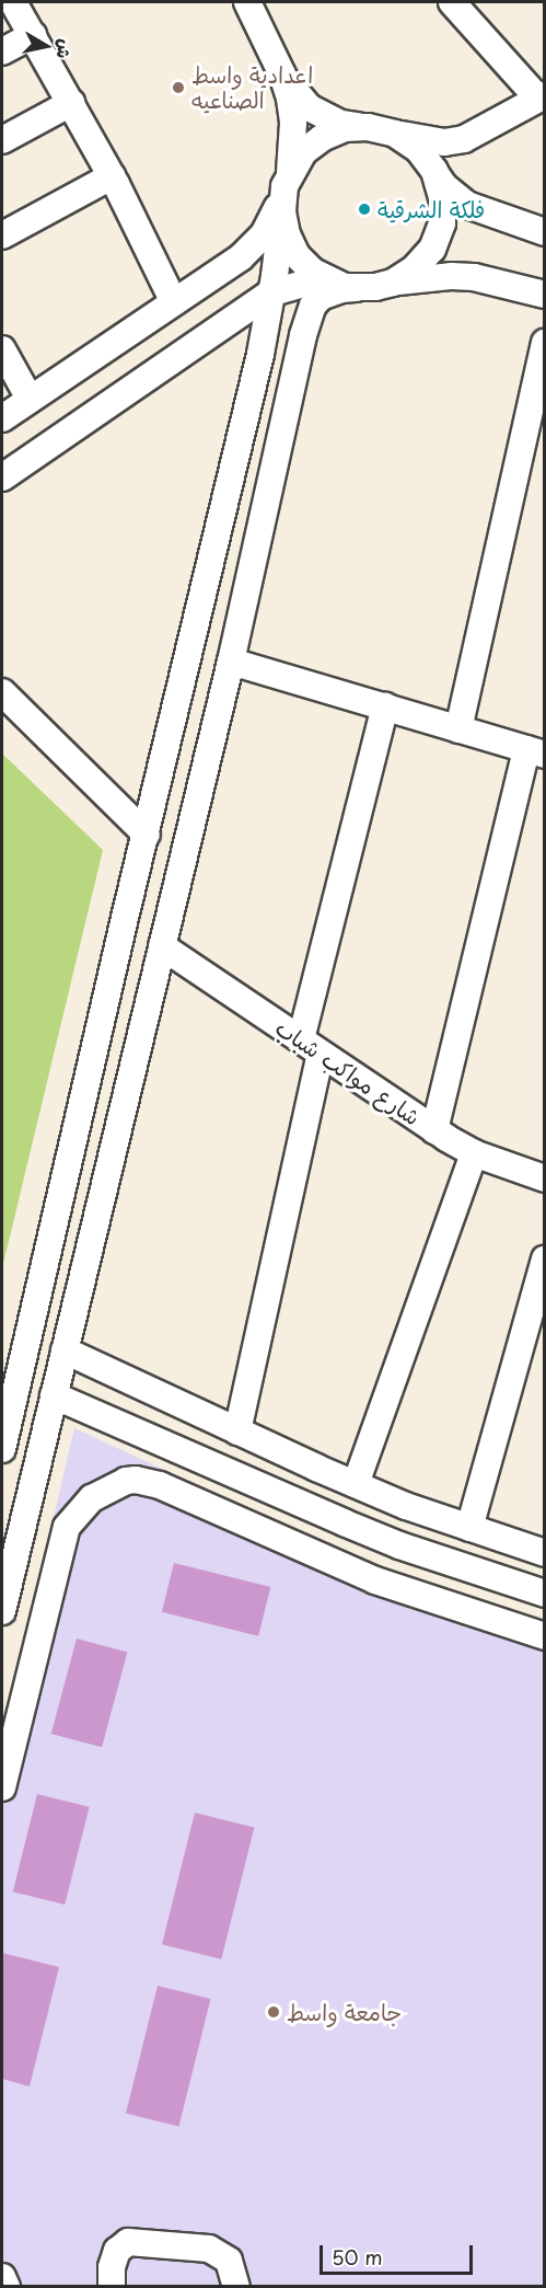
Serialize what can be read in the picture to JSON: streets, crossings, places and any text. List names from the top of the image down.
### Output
{
  "streets": {
    "street": ["شارع مواكب شباب"]
  },
  "places": ["اعدادية واسط الصناعيه", "فلكة الشرقية", "جامعة واسط"],
  "scale_bar": "50 m",
  "north": "right"
}
